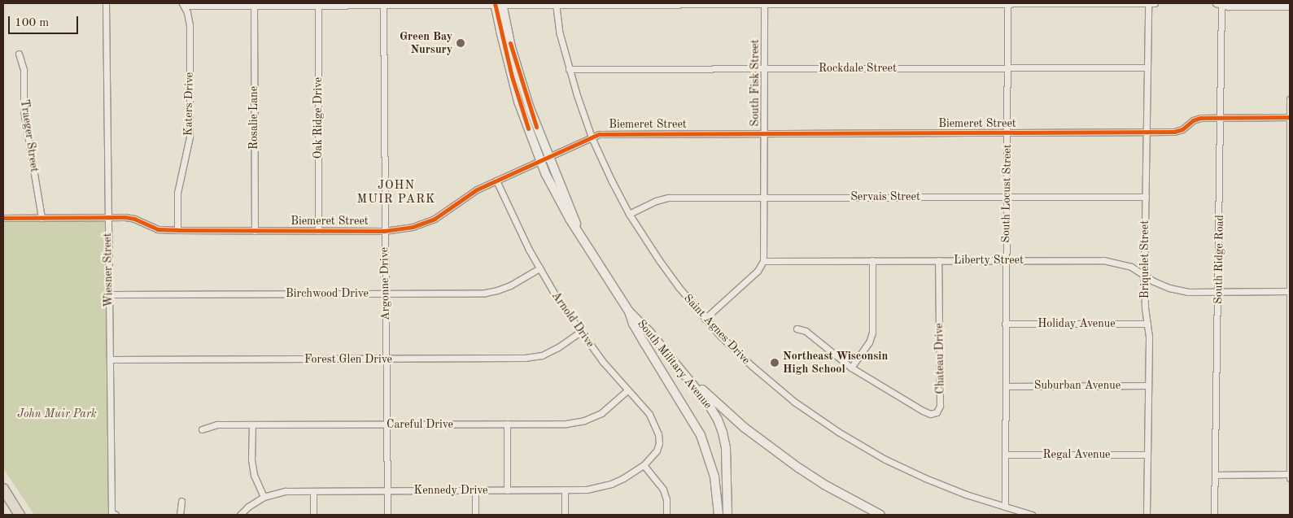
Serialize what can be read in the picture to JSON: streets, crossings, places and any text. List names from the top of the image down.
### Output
{
  "streets": {
    "main road": ["South Military Avenue"],
    "street": [
      "Rockdale Street",
      "South Fisk Street",
      "Katers Drive",
      "Rosalie Lane",
      "Oak Ridge Drive",
      "Biemeret Street",
      "Traeger Street",
      "South Locust Street",
      "Servais Street",
      "Briquelet Street",
      "South Ridge Road",
      "Liberty Street",
      "Wiesner Street",
      "Argonne Drive",
      "Birchwood Drive",
      "Arnold Drive",
      "Holiday Avenue",
      "Saint Agnes Drive",
      "Chateau Drive",
      "Forest Glen Drive",
      "Suburban Avenue",
      "Careful Drive",
      "Regal Avenue",
      "Kennedy Drive"
    ]
  },
  "crossings": [
    ["Rockdale Street", "South Fisk Street"],
    ["Rockdale Street", "South Locust Street"],
    ["Rockdale Street", "Briquelet Street"],
    ["Rockdale Street", "Saint Agnes Drive"],
    ["South Fisk Street", "Biemeret Street"],
    ["South Fisk Street", "Servais Street"],
    ["South Fisk Street", "Liberty Street"],
    ["Katers Drive", "Biemeret Street"],
    ["Rosalie Lane", "Biemeret Street"],
    ["Oak Ridge Drive", "Biemeret Street"],
    ["Biemeret Street", "Traeger Street"],
    ["Biemeret Street", "South Locust Street"],
    ["Biemeret Street", "Briquelet Street"],
    ["Biemeret Street", "South Ridge Road"],
    ["Biemeret Street", "Wiesner Street"],
    ["Biemeret Street", "Argonne Drive"],
    ["Biemeret Street", "Arnold Drive"],
    ["Biemeret Street", "Saint Agnes Drive"],
    ["Biemeret Street", "South Military Avenue"],
    ["South Locust Street", "Servais Street"],
    ["South Locust Street", "Liberty Street"],
    ["South Locust Street", "Holiday Avenue"],
    ["South Locust Street", "Saint Agnes Drive"],
    ["South Locust Street", "Suburban Avenue"],
    ["South Locust Street", "Regal Avenue"],
    ["Servais Street", "Briquelet Street"],
    ["Servais Street", "Saint Agnes Drive"],
    ["Briquelet Street", "Liberty Street"],
    ["Briquelet Street", "Holiday Avenue"],
    ["Briquelet Street", "Suburban Avenue"],
    ["Briquelet Street", "Regal Avenue"],
    ["South Ridge Road", "Liberty Street"],
    ["Liberty Street", "Chateau Drive"],
    ["Wiesner Street", "Birchwood Drive"],
    ["Wiesner Street", "Forest Glen Drive"],
    ["Argonne Drive", "Birchwood Drive"],
    ["Argonne Drive", "Forest Glen Drive"],
    ["Argonne Drive", "Careful Drive"],
    ["Argonne Drive", "Kennedy Drive"],
    ["Birchwood Drive", "Arnold Drive"],
    ["Arnold Drive", "Forest Glen Drive"],
    ["Arnold Drive", "Careful Drive"],
    ["Arnold Drive", "Kennedy Drive"]
  ],
  "districts": ["JOHN MUIR PARK"],
  "parks": ["John Muir Park"],
  "places": ["Green Bay Nursury", "Northeast Wisconsin High School"],
  "scale_bar": "100 m"
}
